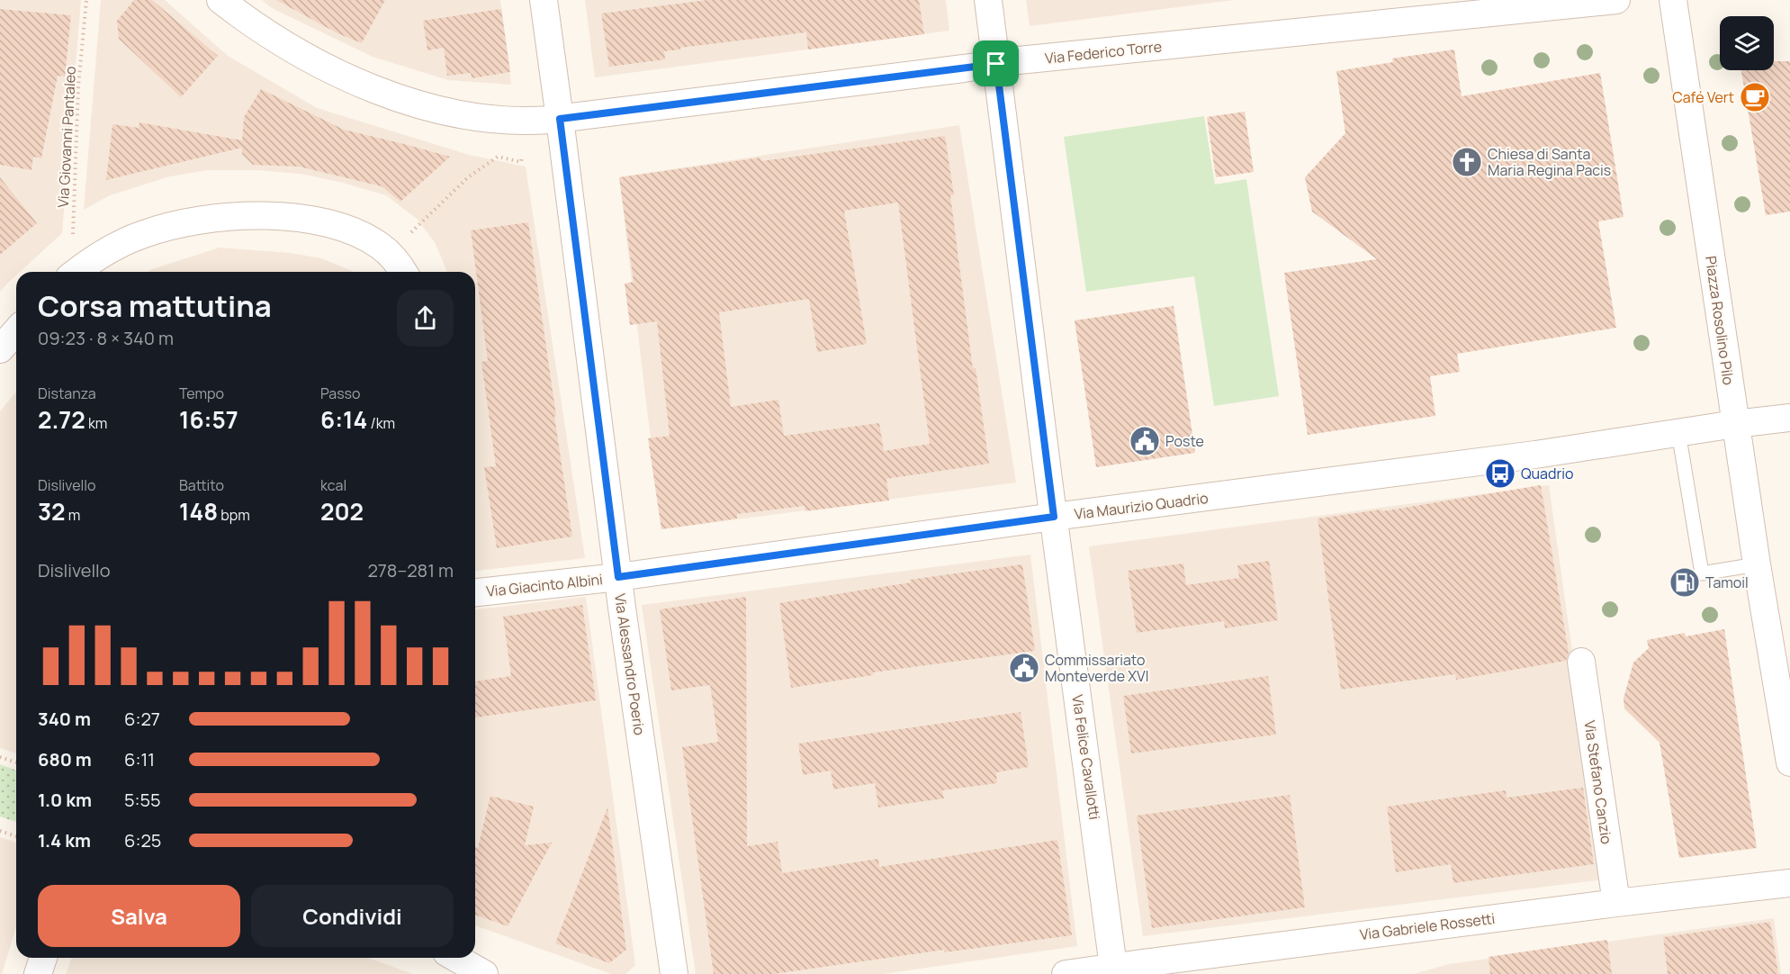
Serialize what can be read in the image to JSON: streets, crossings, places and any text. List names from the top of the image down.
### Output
{
  "streets": {
    "street": [
      "Via Federico Torre",
      "Piazza Rosolino Pilo",
      "Via Maurizio Quadrio",
      "Via Giacinto Albini",
      "Via Alessandro Poerio",
      "Via Felice Cavallotti",
      "Via Stefano Canzio",
      "Via Gabriele Rossetti"
    ],
    "path": ["Via Giovanni Pantaleo"]
  },
  "crossings": [
    ["Via Federico Torre", "Via Alessandro Poerio"],
    ["Via Federico Torre", "Via Felice Cavallotti"],
    ["Via Maurizio Quadrio", "Via Giacinto Albini"],
    ["Via Maurizio Quadrio", "Via Alessandro Poerio"],
    ["Via Maurizio Quadrio", "Via Felice Cavallotti"],
    ["Via Giacinto Albini", "Via Alessandro Poerio"],
    ["Via Felice Cavallotti", "Via Gabriele Rossetti"],
    ["Via Stefano Canzio", "Via Gabriele Rossetti"]
  ],
  "places": {
    "cafe": ["Café Vert"],
    "church": ["Chiesa di Santa Maria Regina Pacis"],
    "public building": ["Poste", "Commissariato Monteverde XVI"],
    "bus stop": ["Quadrio"],
    "fuel station": ["Tamoil"]
  },
  "page": {
    "heading": ["Corsa mattutina", "09:23 · 8 × 340 m"],
    "stats": [
      ["Distanza", "2.72 km"],
      ["Tempo", "16:57"],
      ["Passo", "6:14 /km"],
      ["Dislivello", "32 m"],
      ["Battito", "148 bpm"],
      ["kcal", "202"]
    ],
    "chart": ["Dislivello", "278–281 m"],
    "list": [
      {
        "name": "340 m",
        "note": "6:27"
      },
      {
        "name": "680 m",
        "note": "6:11"
      },
      {
        "name": "1.0 km",
        "note": "5:55"
      },
      {
        "name": "1.4 km",
        "note": "6:25"
      }
    ],
    "buttons": ["Salva", "Condividi"]
  }
}
